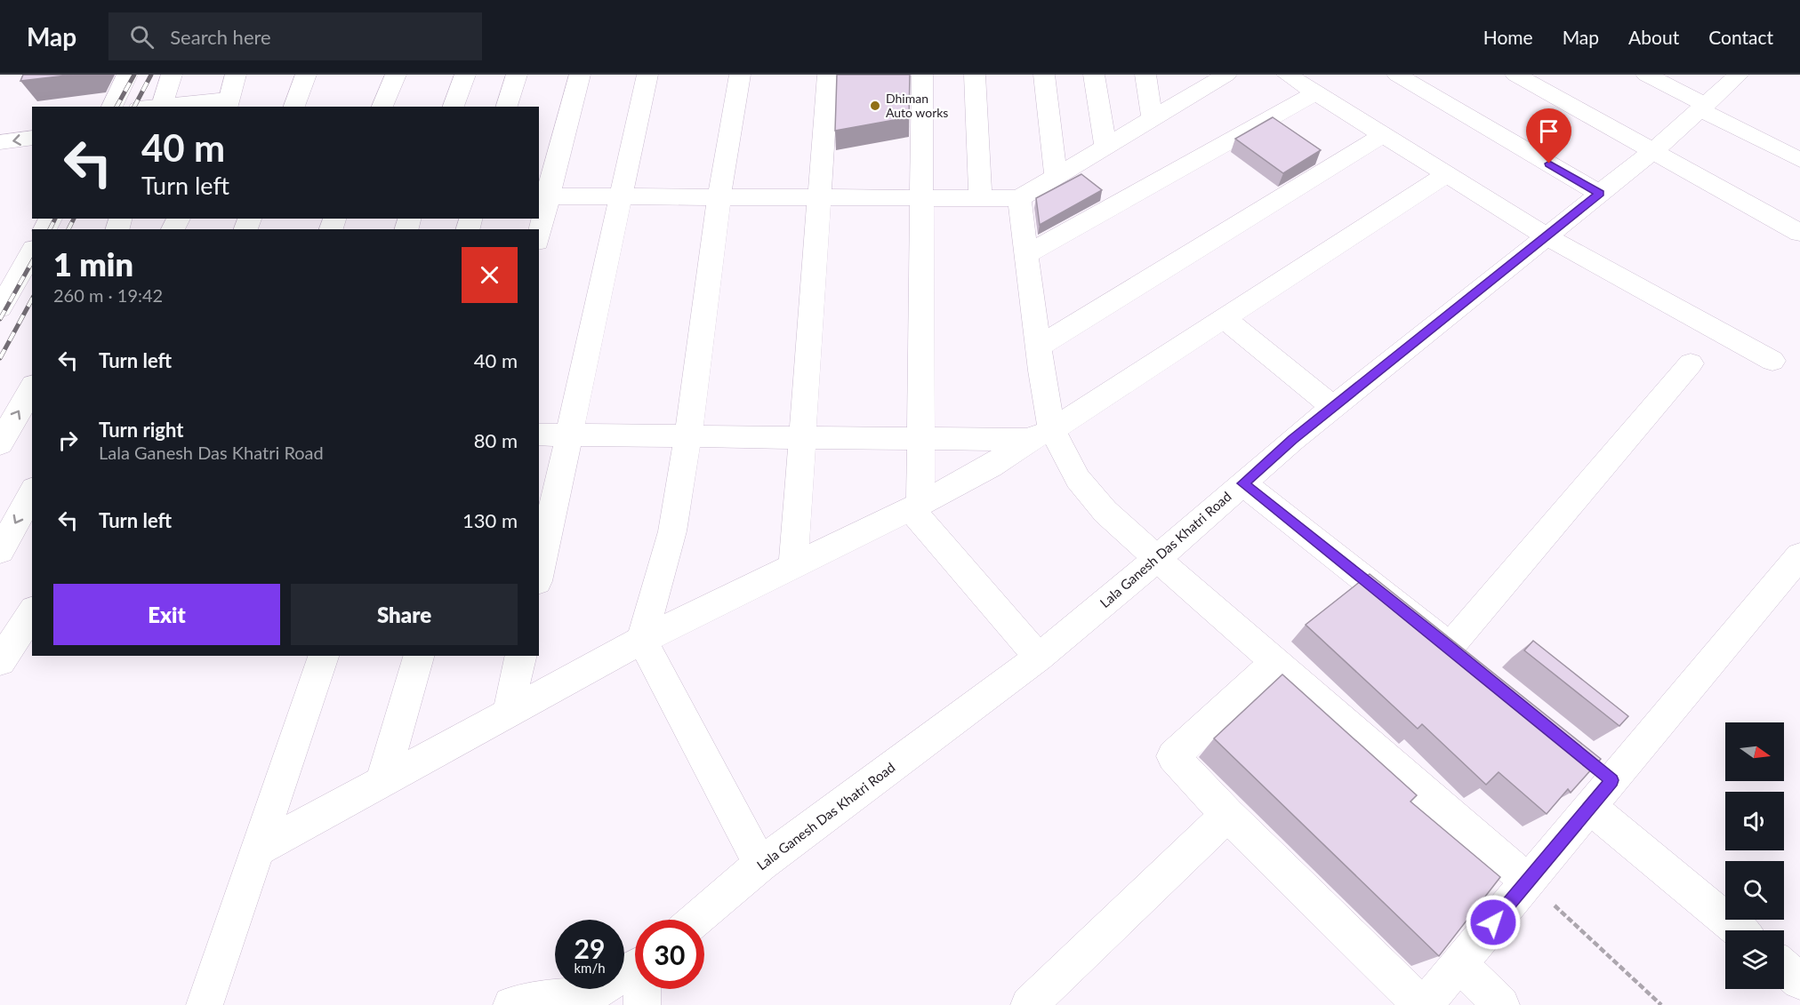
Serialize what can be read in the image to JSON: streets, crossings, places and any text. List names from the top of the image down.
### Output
{
  "streets": {
    "street": ["Lala Ganesh Das Khatri Road"]
  },
  "places": ["Dhiman Auto works"],
  "north": "right",
  "page": {
    "header": "Map",
    "search": "Search here",
    "nav": [
      "Home",
      "Map",
      "About",
      "Contact"
    ],
    "turn": ["40 m", "Turn left"],
    "heading": ["1 min", "260 m · 19:42"],
    "list": [
      {
        "name": "Turn left",
        "value": "40 m"
      },
      {
        "name": "Turn right",
        "note": "Lala Ganesh Das Khatri Road",
        "value": "80 m"
      },
      {
        "name": "Turn left",
        "value": "130 m"
      }
    ],
    "buttons": ["Exit", "Share"],
    "speed": "29 km/h",
    "limit": "30"
  }
}
